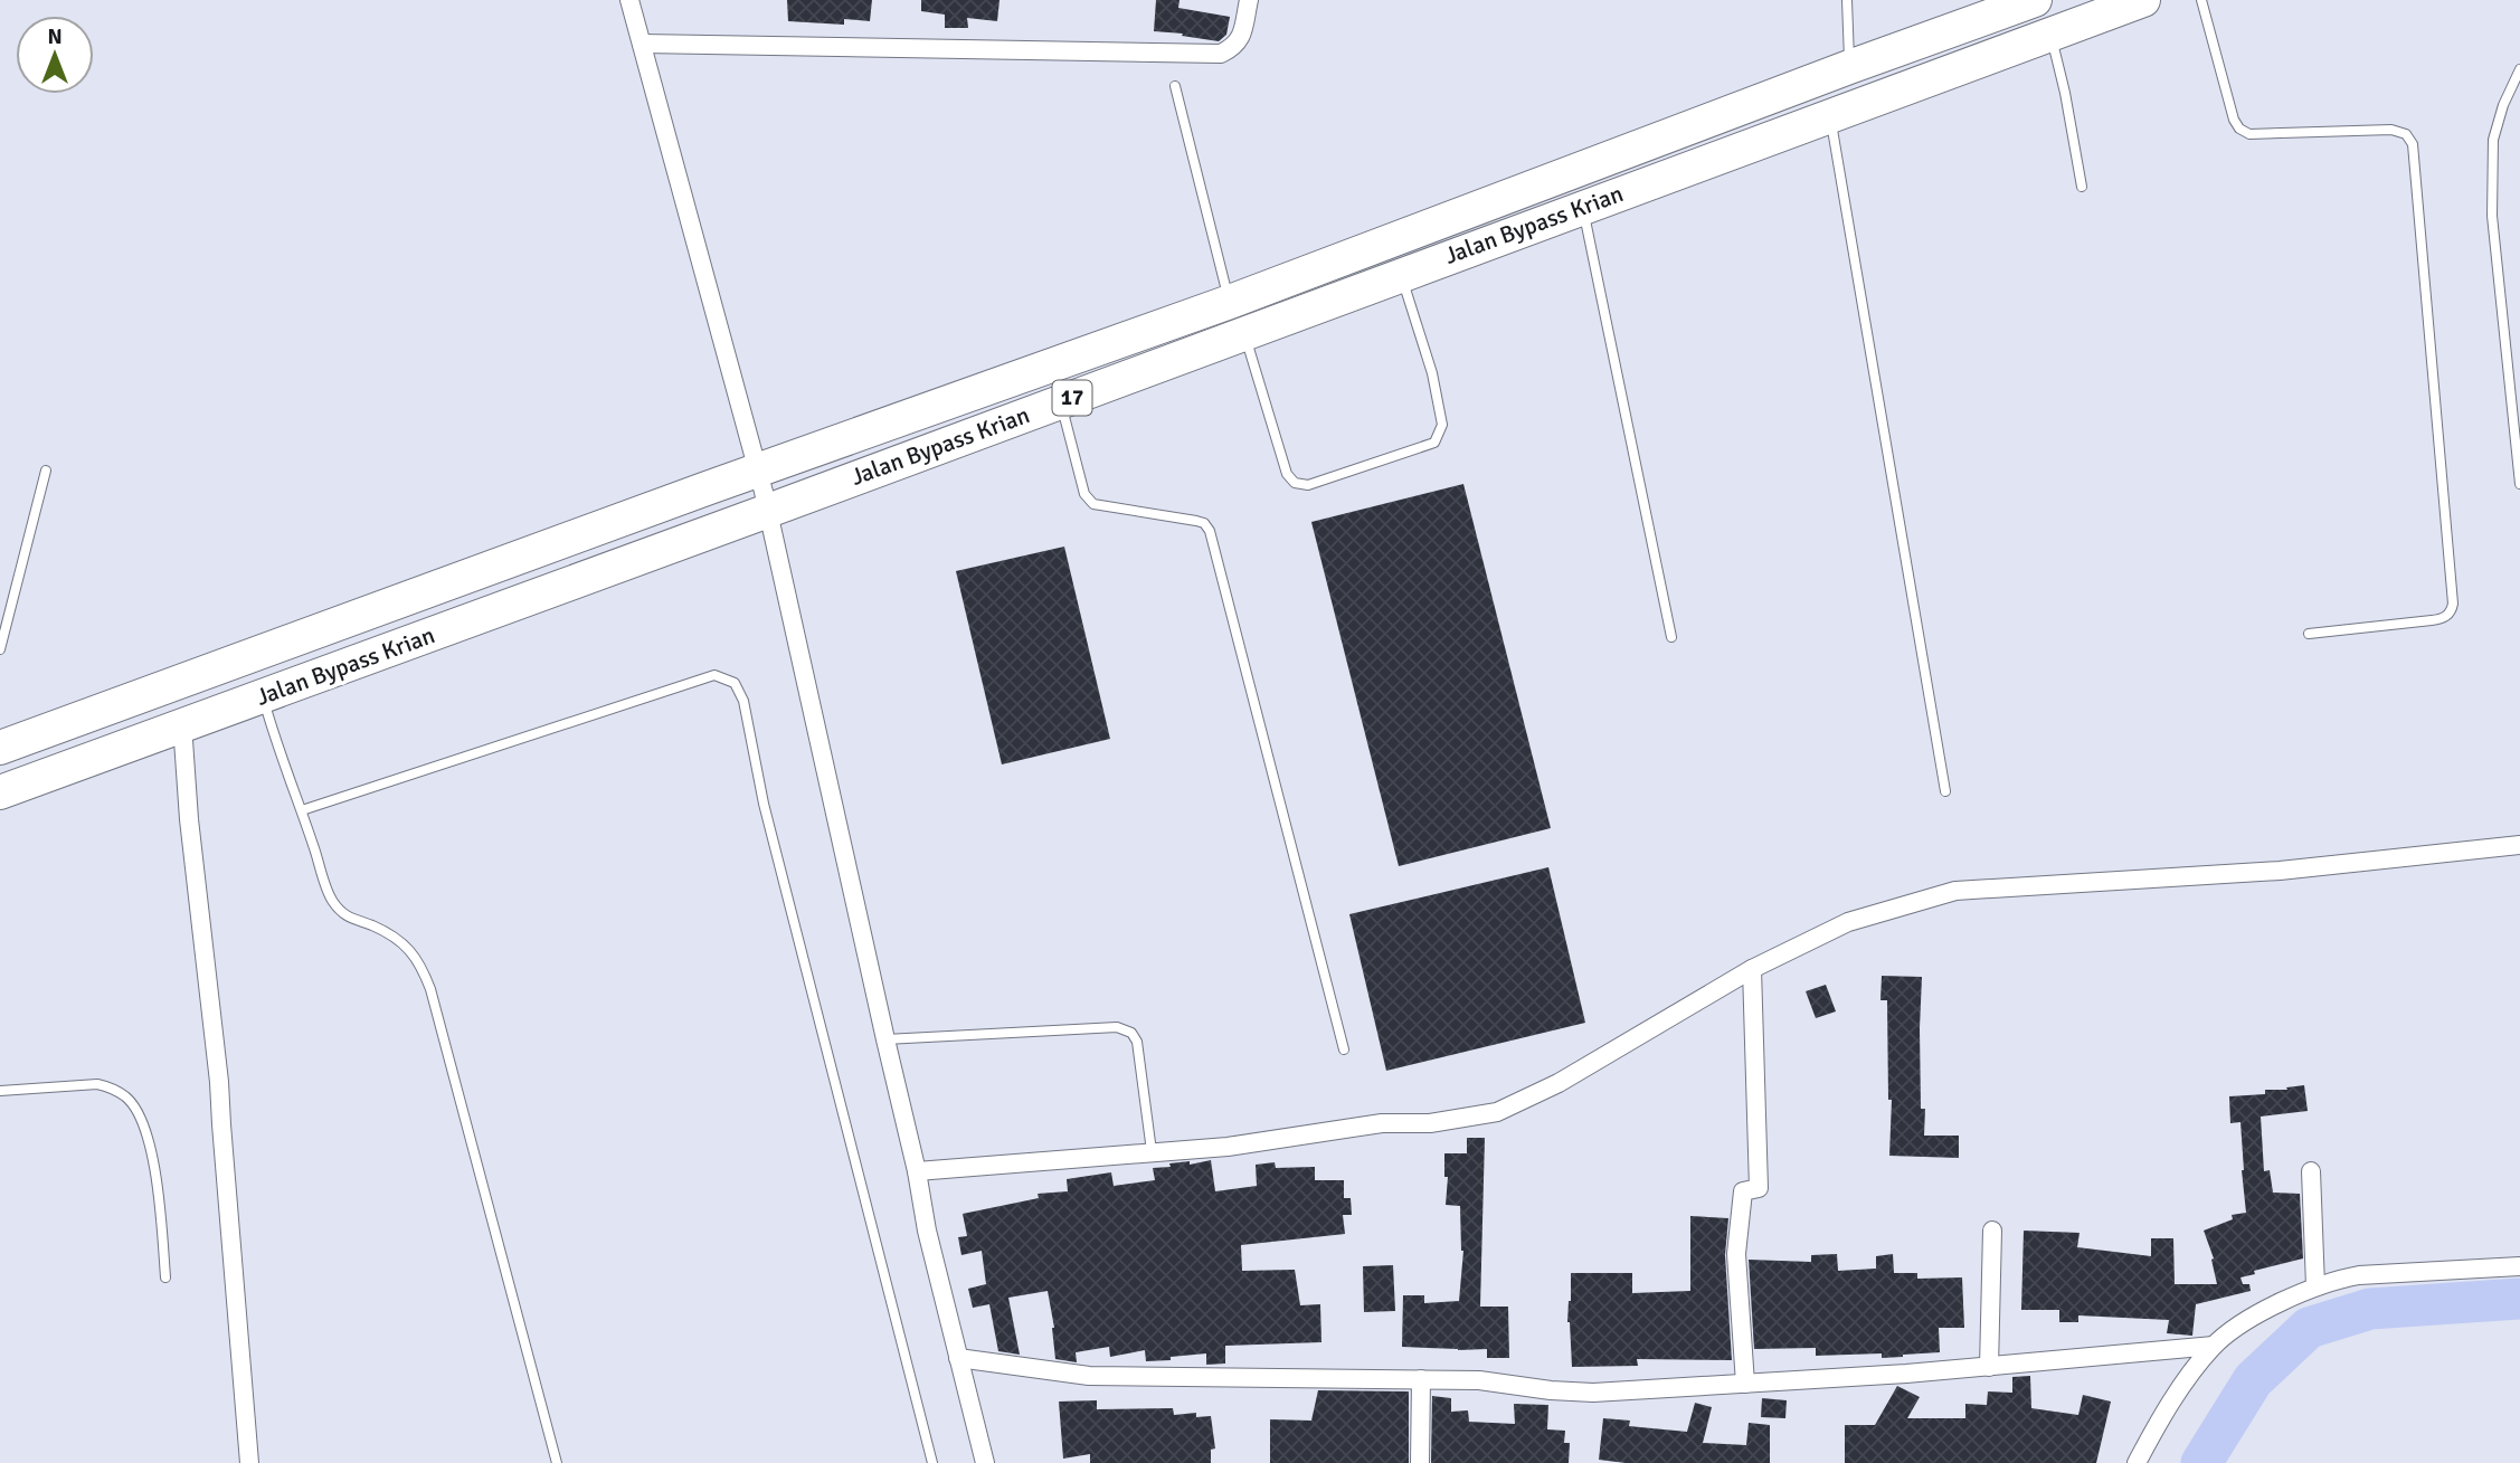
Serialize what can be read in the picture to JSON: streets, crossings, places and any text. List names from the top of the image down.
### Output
{
  "streets": {
    "highway": ["Jalan Bypass Krian", "17"]
  },
  "north": "top"
}
